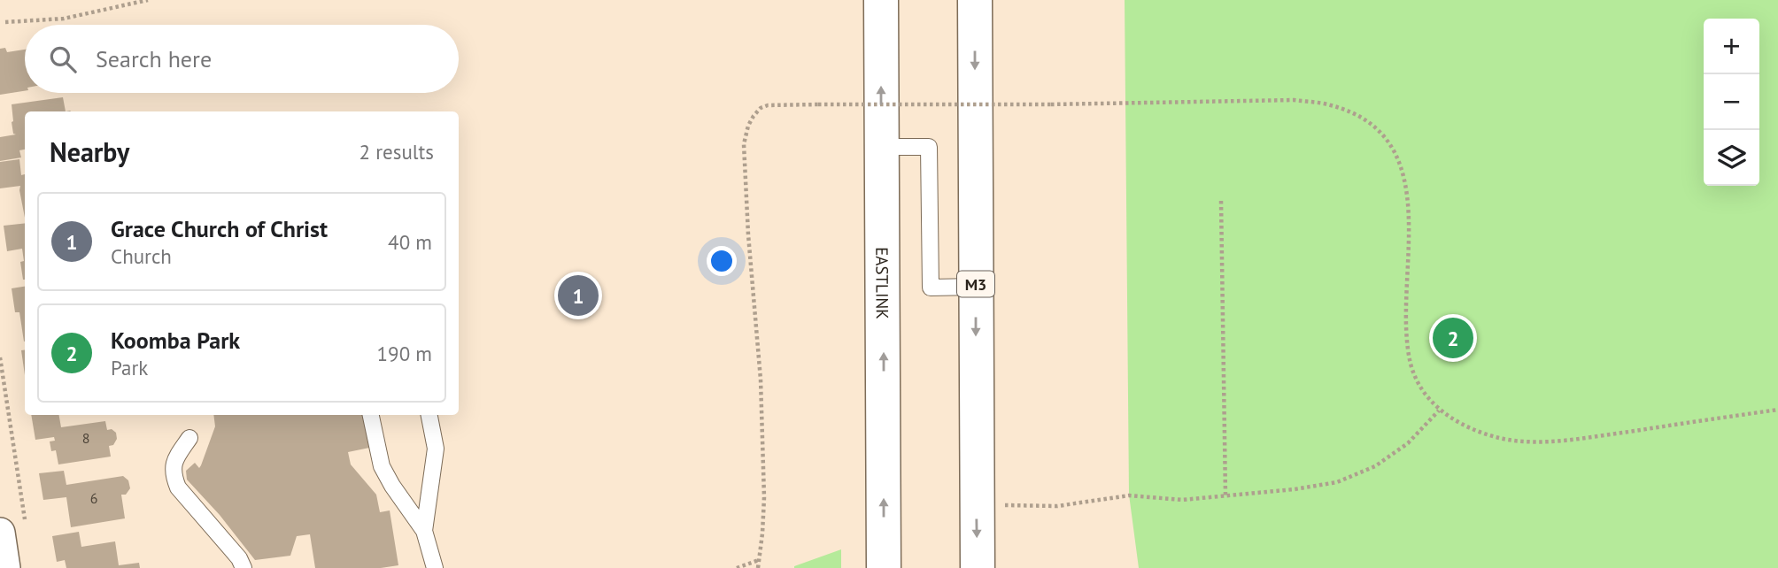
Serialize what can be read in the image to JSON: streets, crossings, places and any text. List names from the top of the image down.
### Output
{
  "streets": {
    "highway": ["EASTLINK", "M3"]
  },
  "house_numbers": ["8", "6"],
  "page": {
    "map_buttons": ["+", "−"],
    "search": "Search here",
    "heading": ["Nearby", "2 results"],
    "list": [
      {
        "mark": "1",
        "name": "Grace Church of Christ",
        "note": "Church",
        "value": "40 m"
      },
      {
        "mark": "2",
        "name": "Koomba Park",
        "note": "Park",
        "value": "190 m"
      }
    ],
    "pins": ["1", "2"]
  }
}
